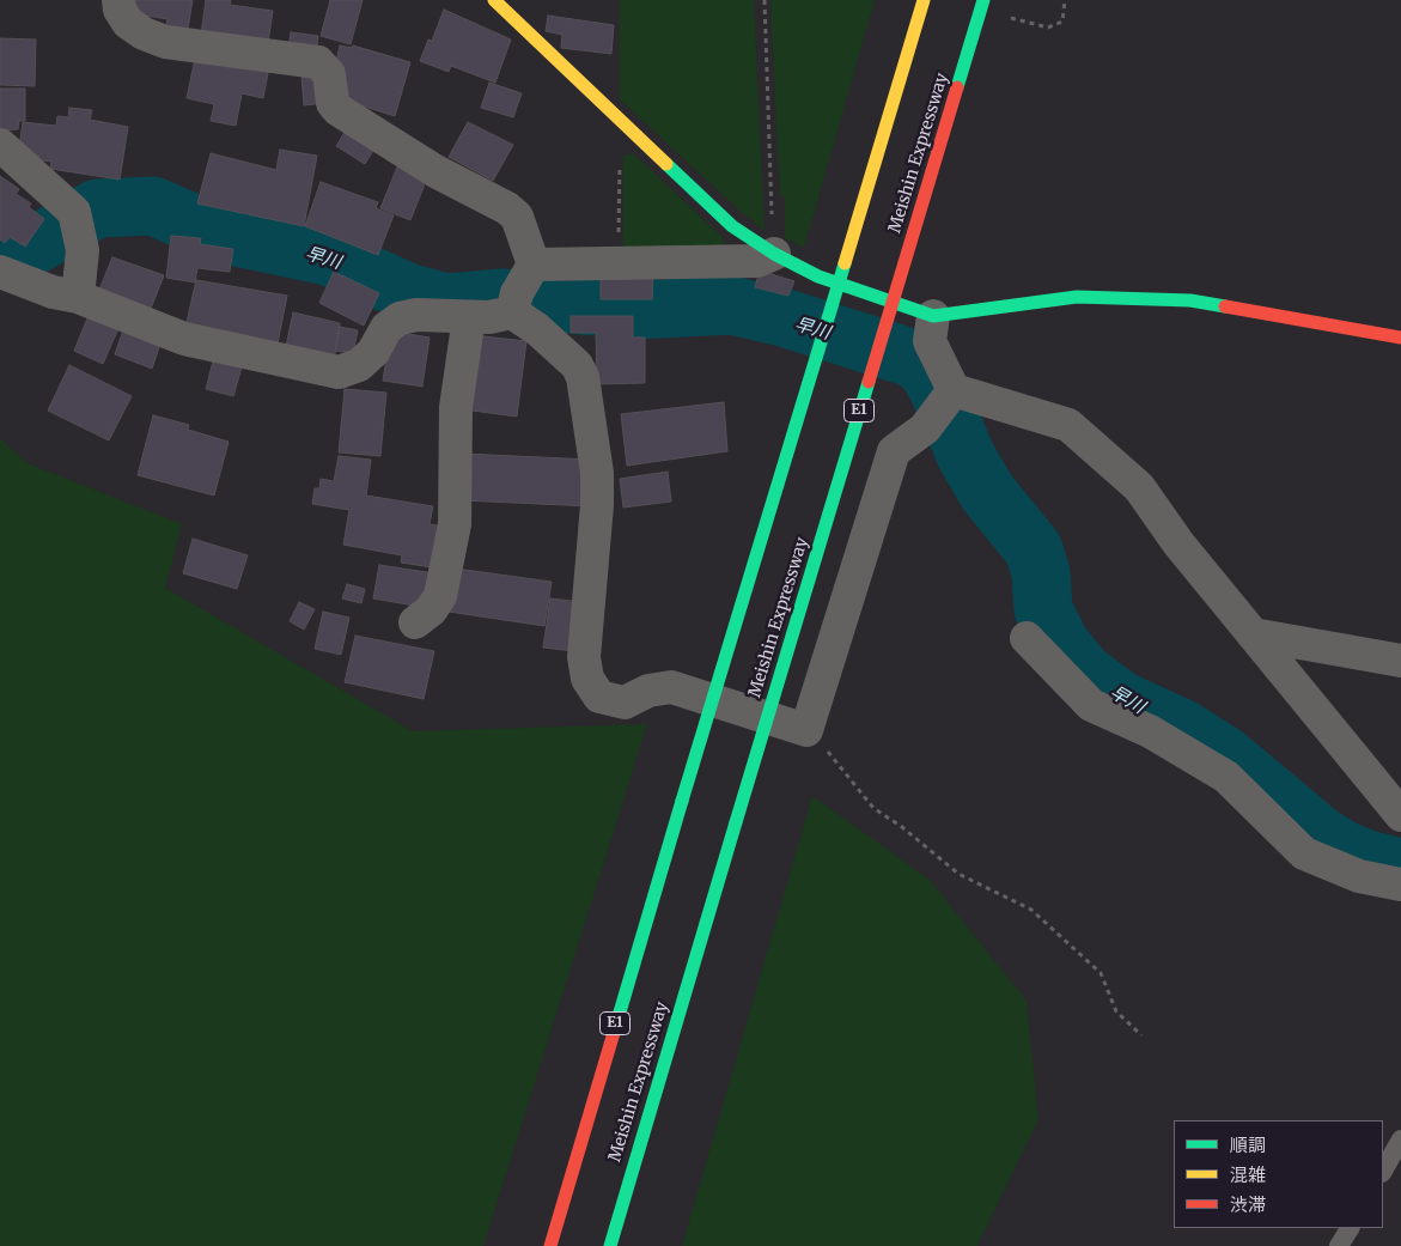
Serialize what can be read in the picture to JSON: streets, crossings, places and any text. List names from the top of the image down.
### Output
{
  "streets": {
    "main road": ["Meishin Expressway", "E1"]
  },
  "water": ["早川"],
  "legend": ["順調", "混雑", "渋滞"]
}
